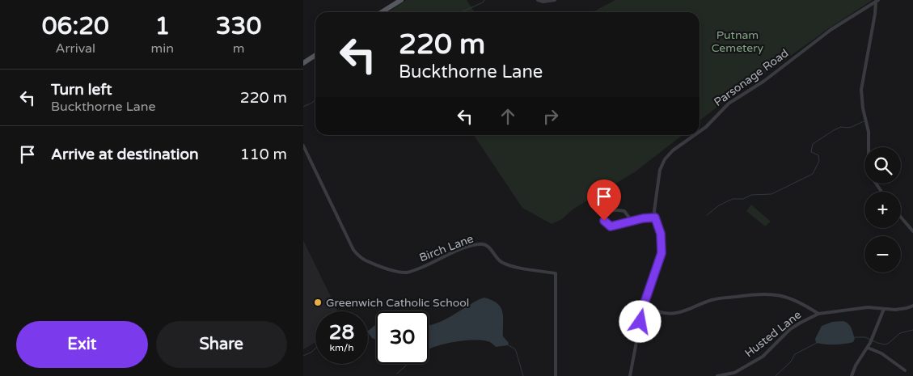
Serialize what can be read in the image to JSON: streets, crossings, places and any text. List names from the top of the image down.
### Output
{
  "streets": {
    "street": ["Parsonage Road", "Birch Lane", "Husted Lane"]
  },
  "parks": ["Putnam Cemetery"],
  "places": ["Greenwich Catholic School"],
  "page": {
    "eta": [
      "06:20",
      "Arrival",
      "1",
      "min",
      "330",
      "m"
    ],
    "turn": ["220 m", "Buckthorne Lane"],
    "list": [
      {
        "name": "Turn left",
        "note": "Buckthorne Lane",
        "value": "220 m"
      },
      {
        "name": "Arrive at destination",
        "value": "110 m"
      }
    ],
    "map_buttons": ["+", "−"],
    "speed": "28 km/h",
    "limit": "30",
    "buttons": ["Exit", "Share"]
  }
}
